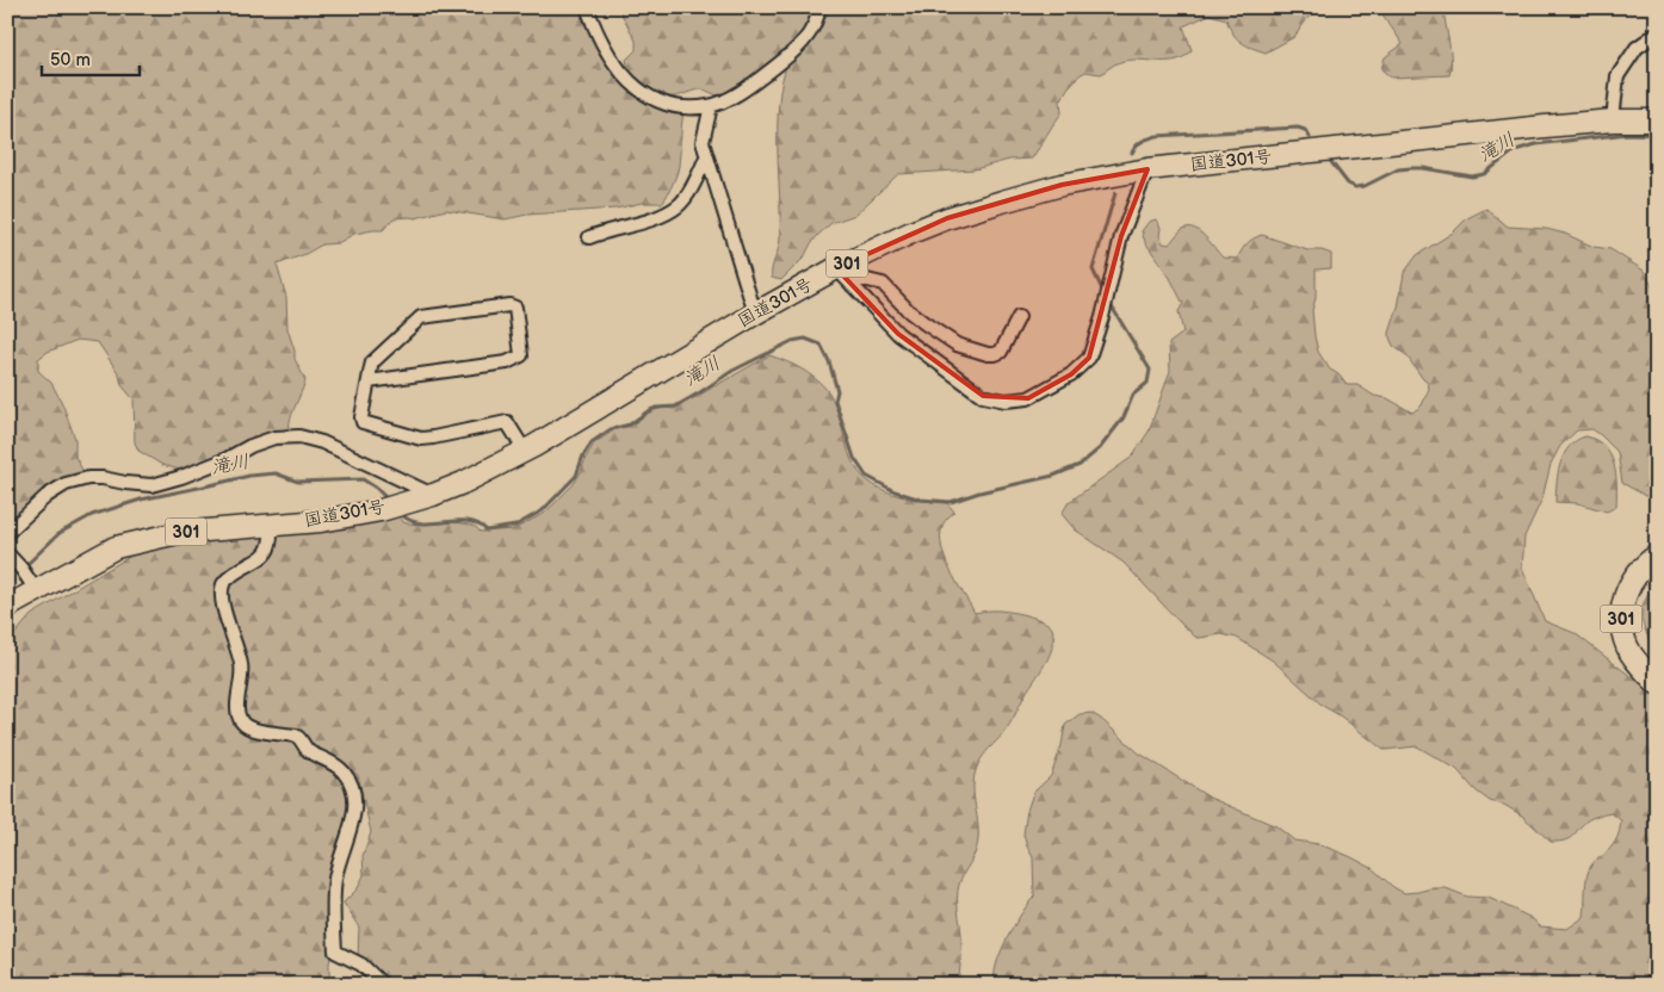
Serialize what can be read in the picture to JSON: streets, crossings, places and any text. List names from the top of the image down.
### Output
{
  "streets": {
    "highway": ["国道301号", "301"]
  },
  "water": ["滝川"],
  "scale_bar": "50 m"
}
